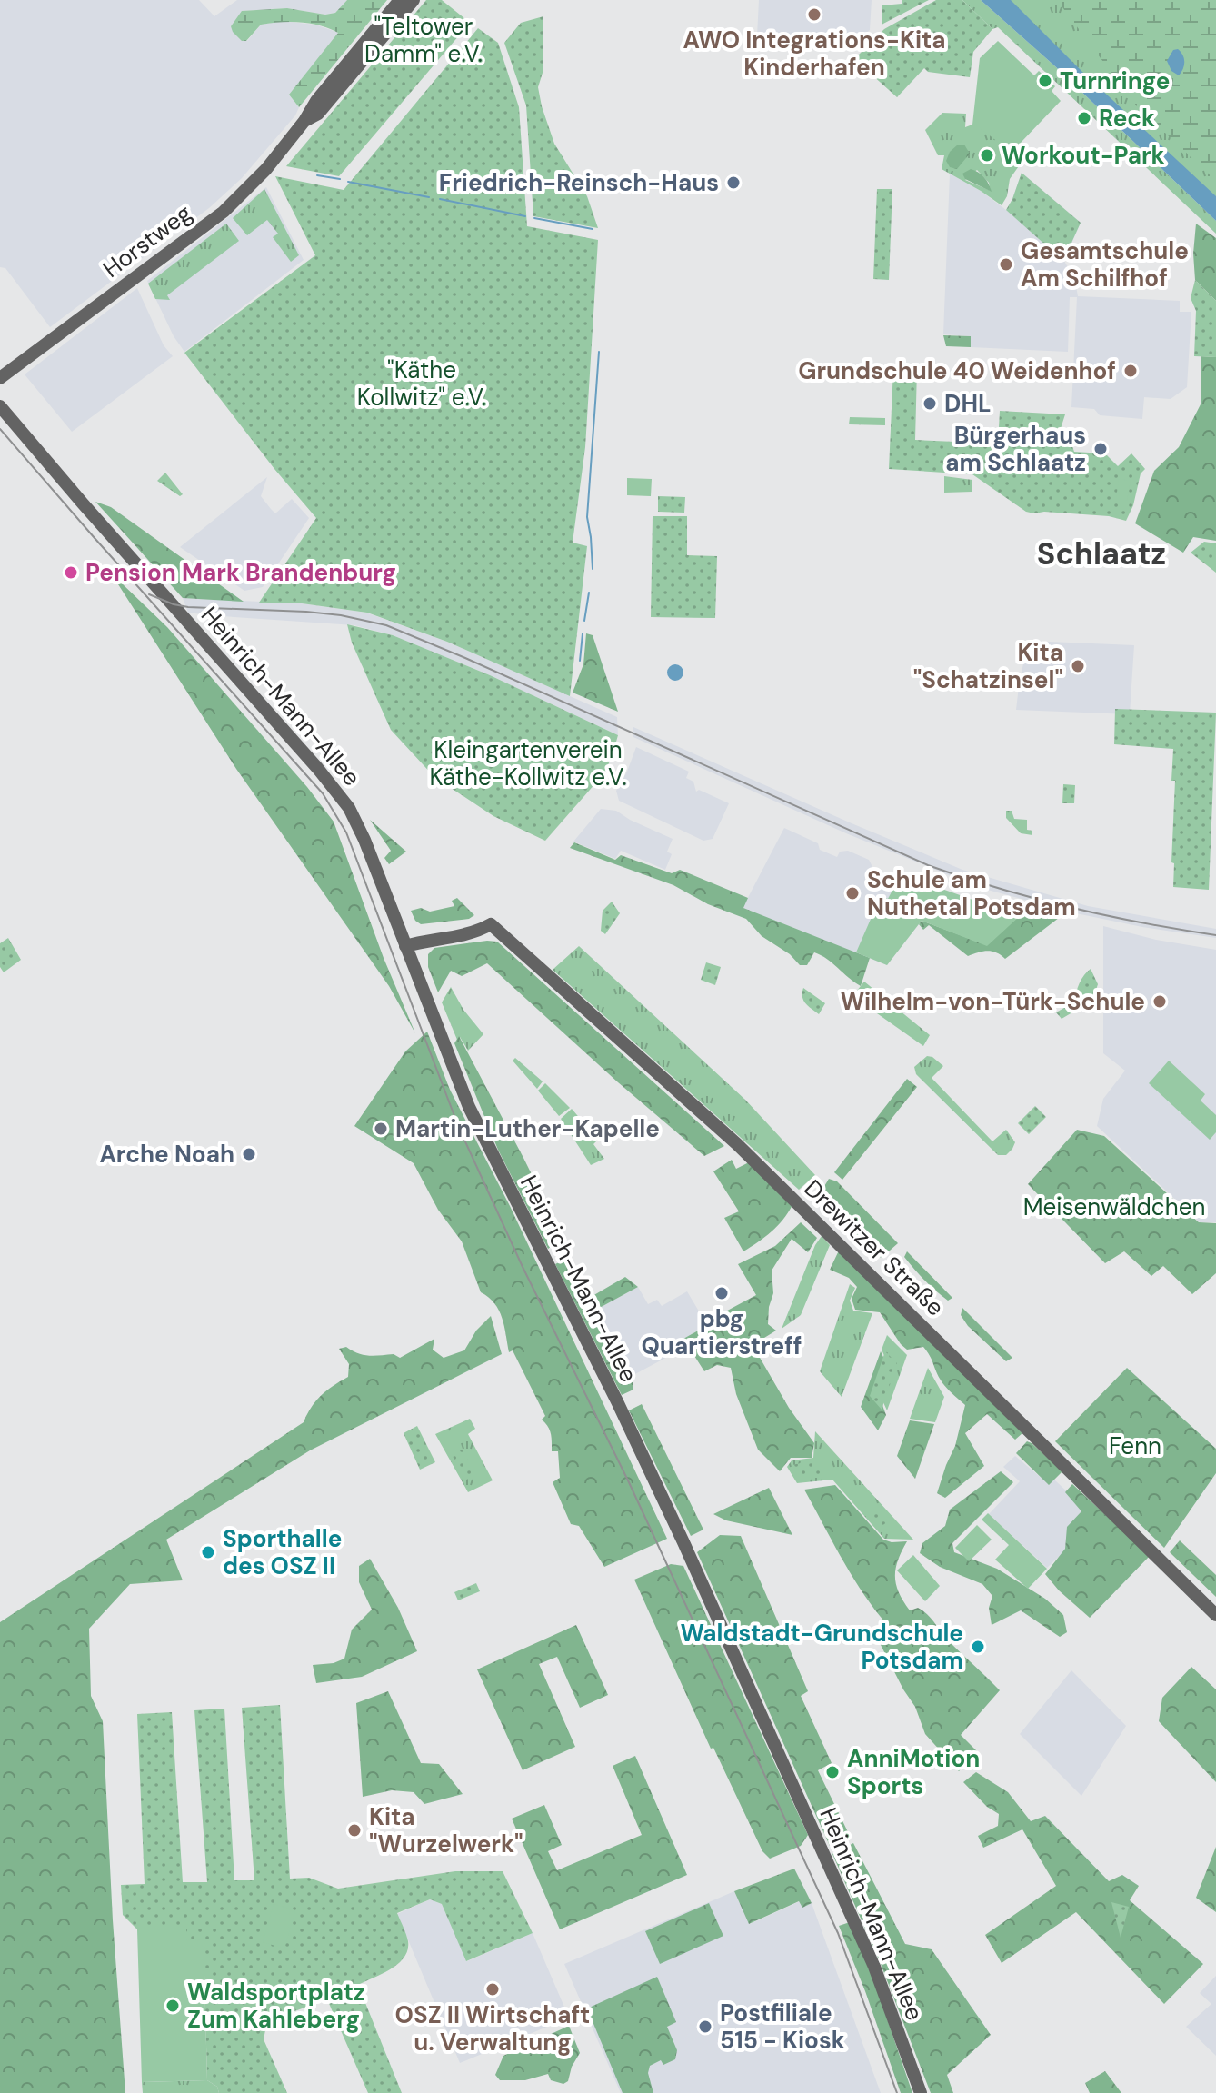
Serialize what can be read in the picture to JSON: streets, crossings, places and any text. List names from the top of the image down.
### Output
{
  "streets": {
    "main road": ["Horstweg", "Heinrich-Mann-Allee", "Drewitzer Straße"]
  },
  "crossings": [
    ["Heinrich-Mann-Allee", "Drewitzer Straße"]
  ],
  "districts": ["Schlaatz"],
  "parks": [
    "\"Teltower Damm\" e.V.",
    "\"Käthe Kollwitz\" e.V.",
    "Kleingartenverein Käthe-Kollwitz e.V.",
    "Meisenwäldchen",
    "Fenn"
  ],
  "places": [
    "AWO Integrations-Kita Kinderhafen",
    "Turnringe",
    "Reck",
    "Workout-Park",
    "Friedrich-Reinsch-Haus",
    "Gesamtschule Am Schilfhof",
    "Grundschule 40 Weidenhof",
    "DHL",
    "Bürgerhaus am Schlaatz",
    "Pension Mark Brandenburg",
    "Kita \"Schatzinsel\"",
    "Schule am Nuthetal Potsdam",
    "Wilhelm-von-Türk-Schule",
    "Martin-Luther-Kapelle",
    "Arche Noah",
    "pbg Quartierstreff",
    "Sporthalle des OSZ II",
    "Waldstadt-Grundschule Potsdam",
    "AnniMotion Sports",
    "Kita \"Wurzelwerk\"",
    "OSZ II Wirtschaft u. Verwaltung",
    "Waldsportplatz Zum Kahleberg",
    "Postfiliale 515 - Kiosk"
  ]
}
